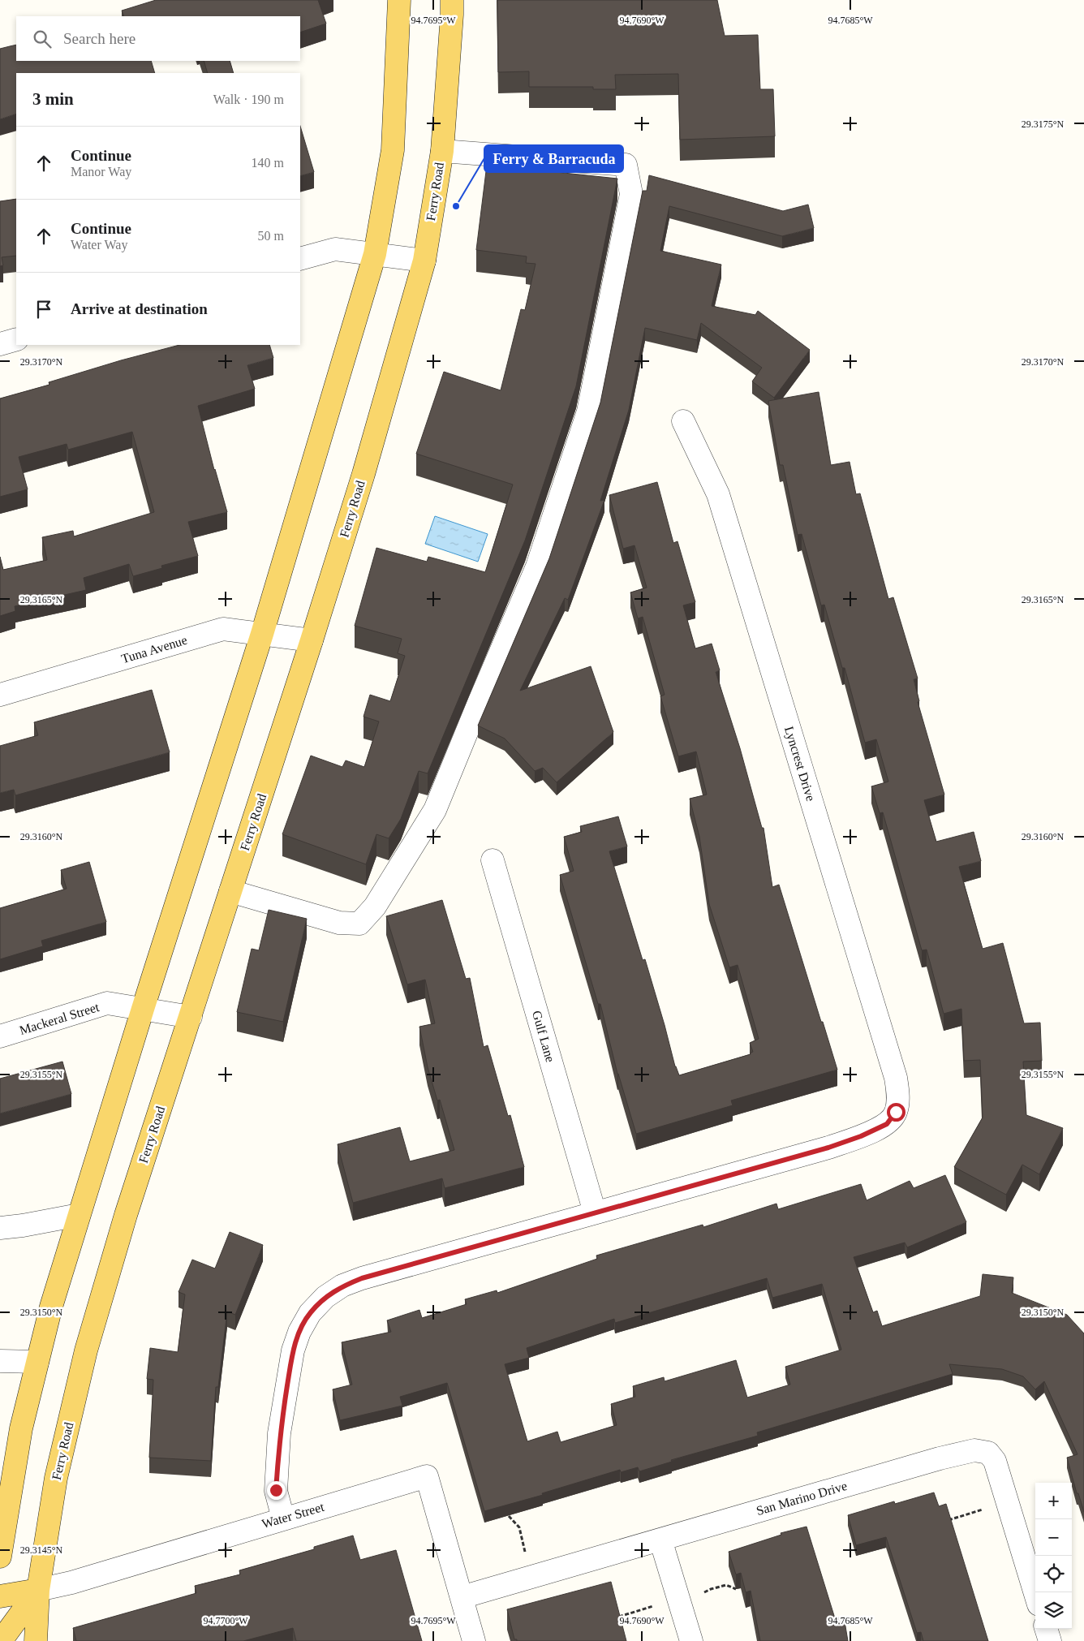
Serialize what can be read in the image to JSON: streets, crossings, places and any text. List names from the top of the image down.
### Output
{
  "streets": {
    "main road": ["Ferry Road"],
    "street": [
      "Tuna Avenue",
      "Lyncrest Drive",
      "Mackeral Street",
      "Gulf Lane",
      "San Marino Drive",
      "Water Street"
    ]
  },
  "crossings": [
    ["Ferry Road", "Tuna Avenue"],
    ["Ferry Road", "Mackeral Street"],
    ["Ferry Road", "Water Street"],
    ["Lyncrest Drive", "Gulf Lane"],
    ["San Marino Drive", "Water Street"]
  ],
  "places": ["Ferry & Barracuda"],
  "page": {
    "search": "Search here",
    "heading": ["3 min", "Walk · 190 m"],
    "list": [
      ["Continue", "Manor Way", "140 m"],
      ["Continue", "Water Way", "50 m"],
      "Arrive at destination"
    ],
    "map_buttons": ["+", "−"]
  },
  "coordinates": [
    "94.7695°W",
    "94.7690°W",
    "94.7685°W",
    "29.3175°N",
    "29.3170°N",
    "29.3165°N",
    "29.3160°N",
    "29.3155°N",
    "29.3150°N",
    "29.3145°N",
    "94.7700°W"
  ]
}
